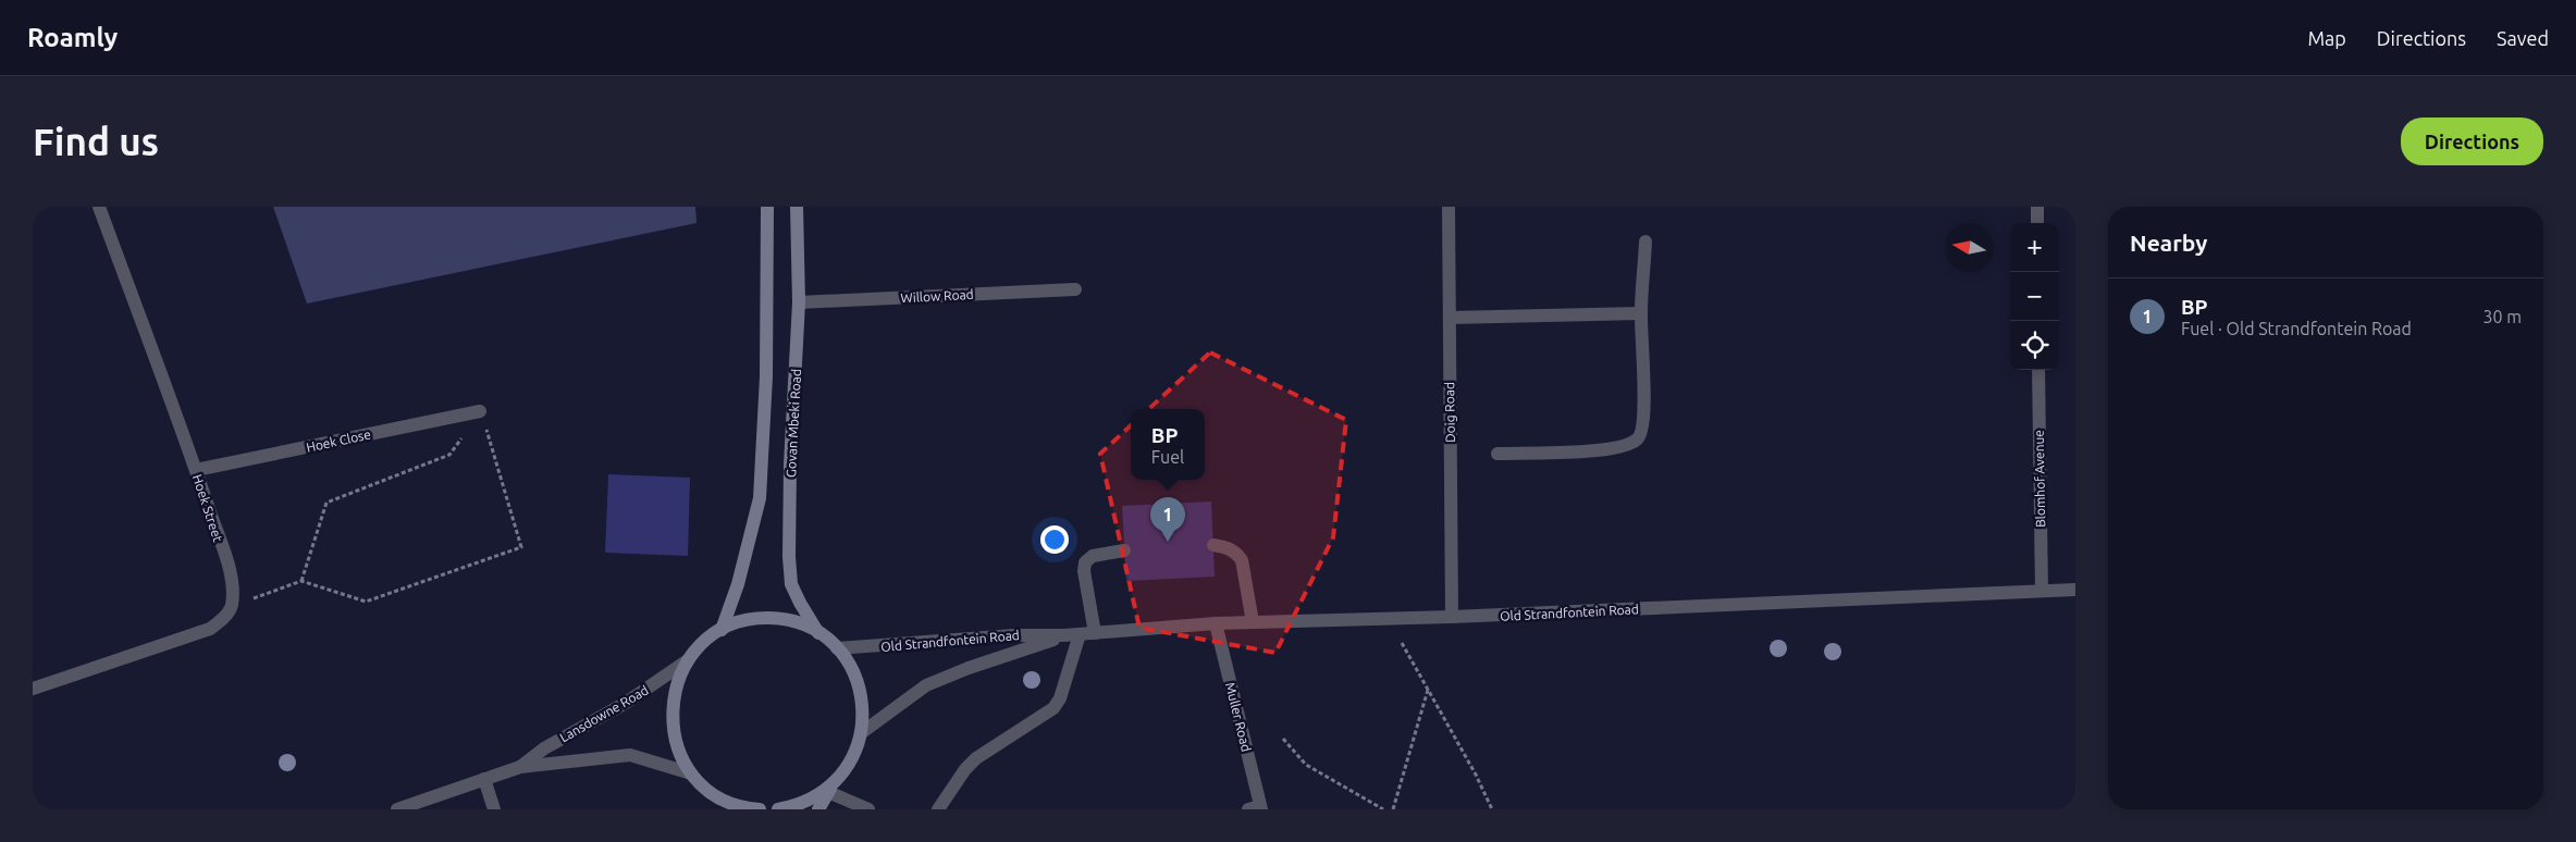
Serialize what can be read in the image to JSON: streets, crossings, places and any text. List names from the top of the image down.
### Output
{
  "streets": {
    "main road": ["Govan Mbeki Road"],
    "street": [
      "Willow Road",
      "Doig Road",
      "Hoek Close",
      "Blomhof Avenue",
      "Hoek Street",
      "Old Strandfontein Road",
      "Lansdowne Road",
      "Muller Road"
    ]
  },
  "crossings": [
    ["Willow Road", "Govan Mbeki Road"],
    ["Doig Road", "Old Strandfontein Road"],
    ["Hoek Close", "Hoek Street"],
    ["Blomhof Avenue", "Old Strandfontein Road"],
    ["Old Strandfontein Road", "Muller Road"]
  ],
  "north": "left",
  "page": {
    "header": "Roamly",
    "nav": ["Map", "Directions", "Saved"],
    "buttons": "Directions",
    "title": "Find us",
    "heading": "Nearby",
    "map_buttons": ["+", "−"],
    "list": [
      {
        "mark": "1",
        "name": "BP",
        "note": "Fuel · Old Strandfontein Road",
        "value": "30 m"
      }
    ],
    "popup": ["BP", "Fuel"],
    "pins": "1"
  }
}
